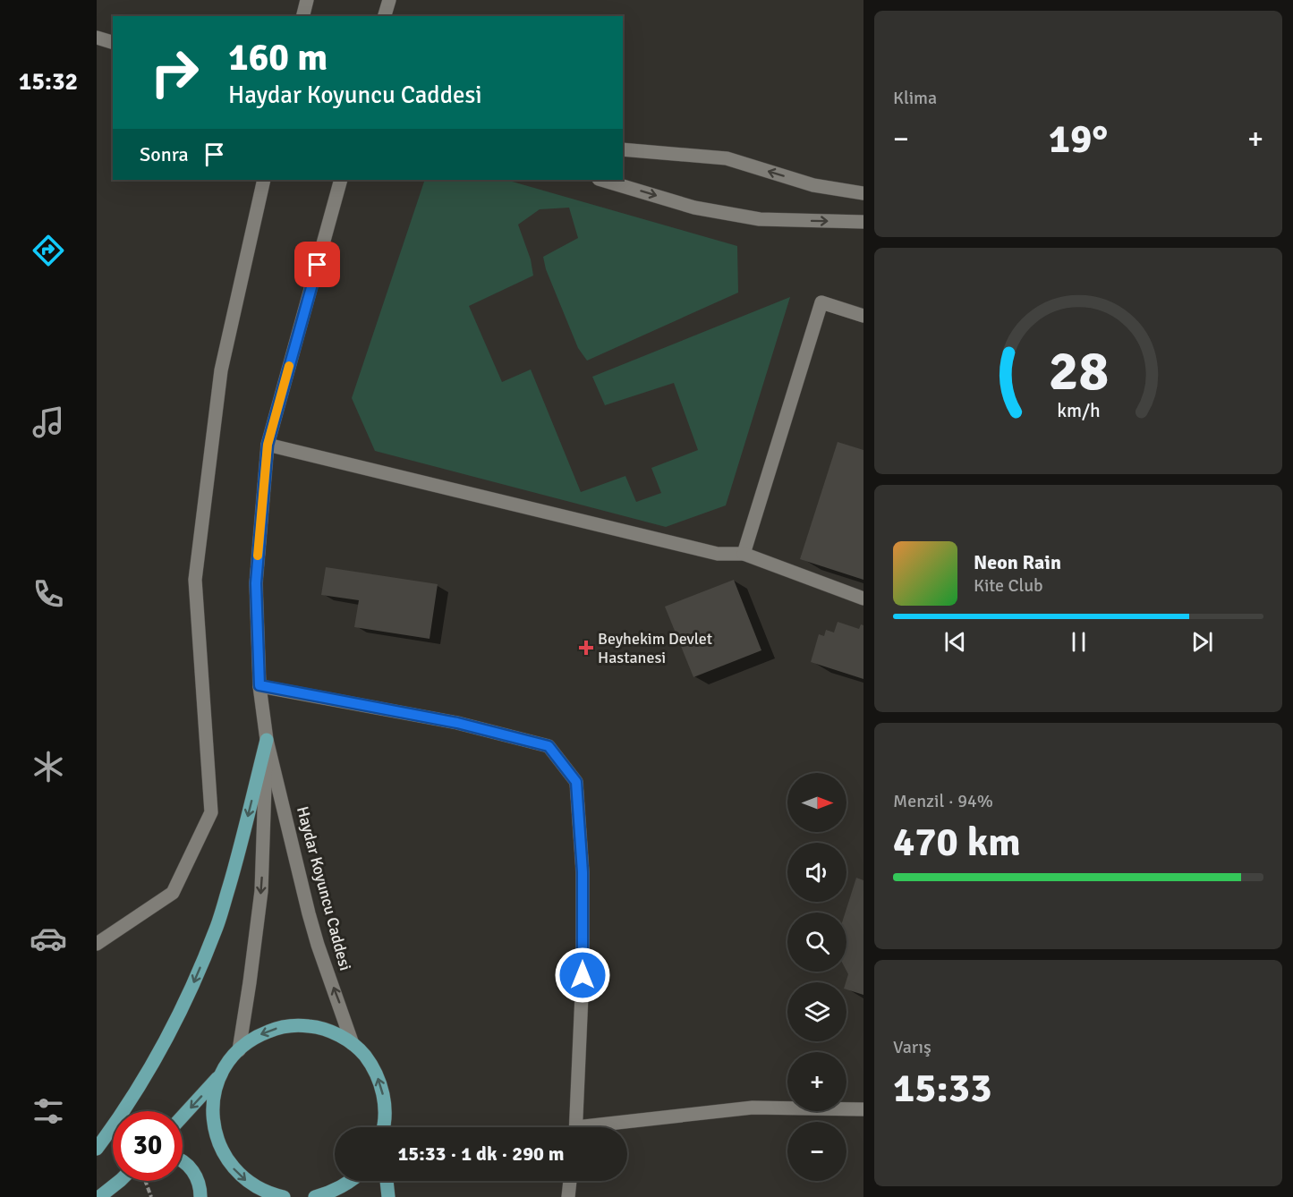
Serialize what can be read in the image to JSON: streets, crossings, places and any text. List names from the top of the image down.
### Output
{
  "streets": {
    "street": ["Haydar Koyuncu Caddesi"]
  },
  "places": {
    "health": ["Beyhekim Devlet Hastanesi"]
  },
  "north": "right",
  "page": {
    "tabs": "15:32",
    "tile": [
      "Klima",
      ["Menzil · 94%", "470 km"],
      ["Varış", "15:33"]
    ],
    "turn": ["160 m", "Haydar Koyuncu Caddesi"],
    "heat": ["−", "19°", "+"],
    "then": "Sonra",
    "song": ["Neon Rain", "Kite Club"],
    "map_buttons": ["+", "−"],
    "limit": "30",
    "trip": "15:33 · 1 dk · 290 m",
    "gauge": ["28", "km/h"]
  }
}
